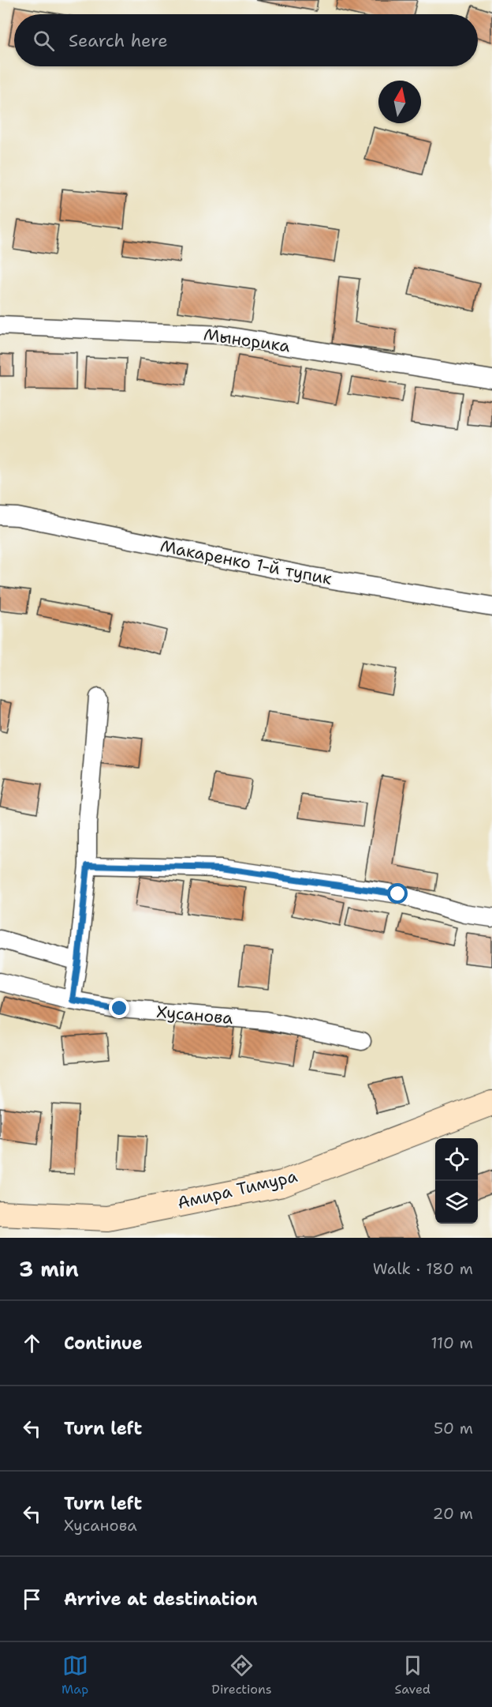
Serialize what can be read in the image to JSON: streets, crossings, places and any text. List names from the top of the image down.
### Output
{
  "streets": {
    "street": [
      "Мынорика",
      "Макаренко 1-й тупик",
      "Хусанова",
      "Амира Тимура"
    ]
  },
  "north": "top",
  "page": {
    "search": "Search here",
    "heading": ["3 min", "Walk · 180 m"],
    "list": [
      ["Continue", "110 m"],
      ["Turn left", "50 m"],
      ["Turn left", "Хусанова", "20 m"],
      "Arrive at destination"
    ],
    "nav": ["Map", "Directions", "Saved"]
  }
}
